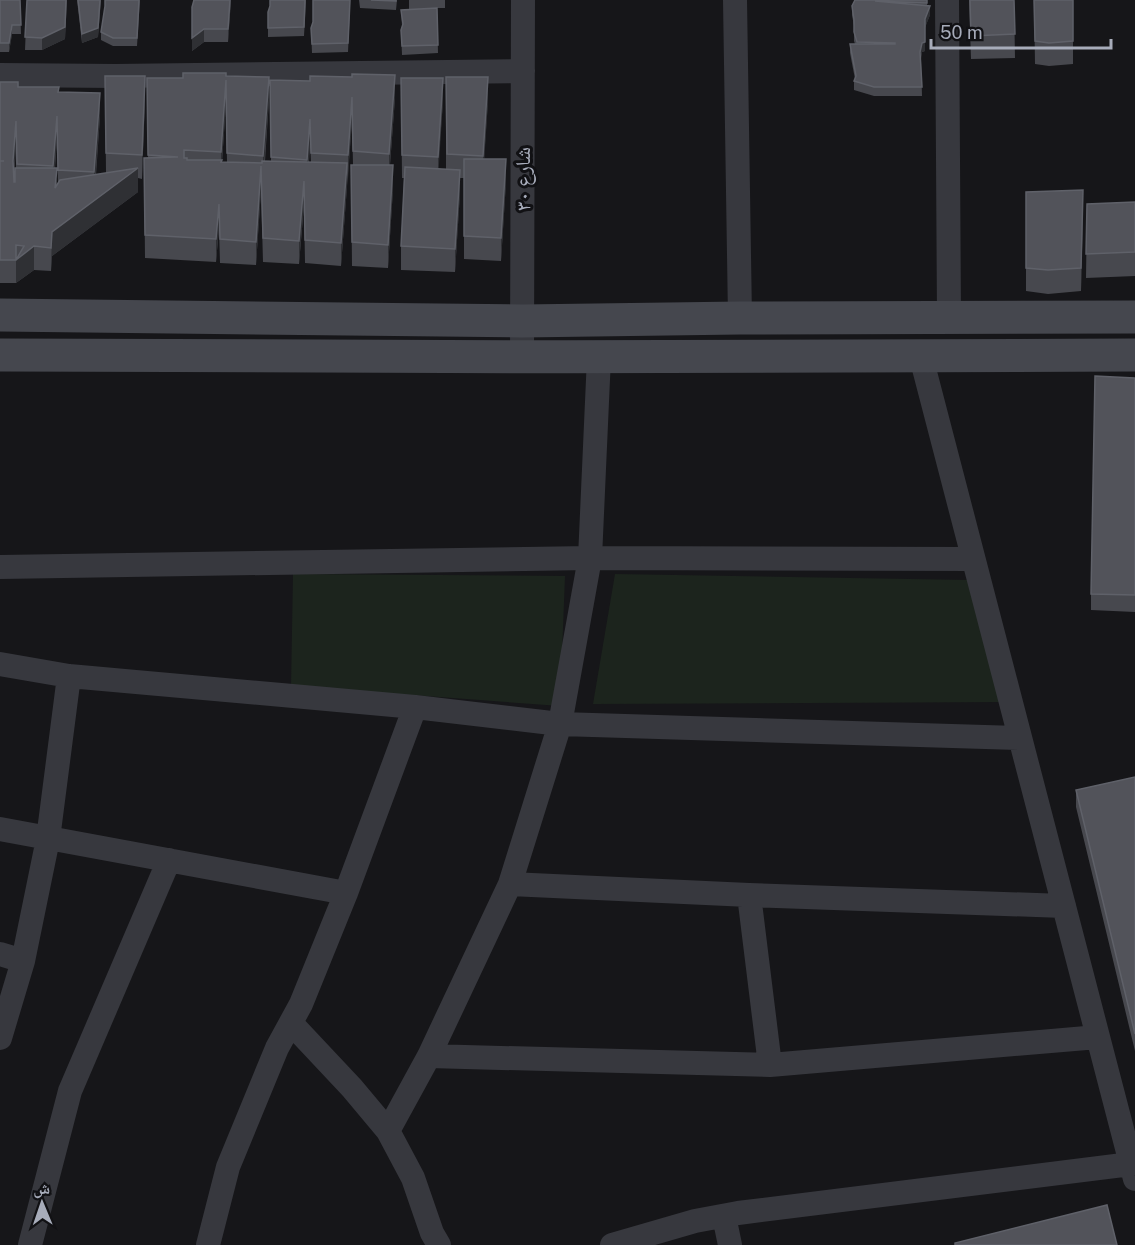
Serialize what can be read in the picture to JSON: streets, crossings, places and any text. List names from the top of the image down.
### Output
{
  "streets": {
    "street": ["شارع ٣٠"]
  },
  "scale_bar": "50 m",
  "north": "top"
}
